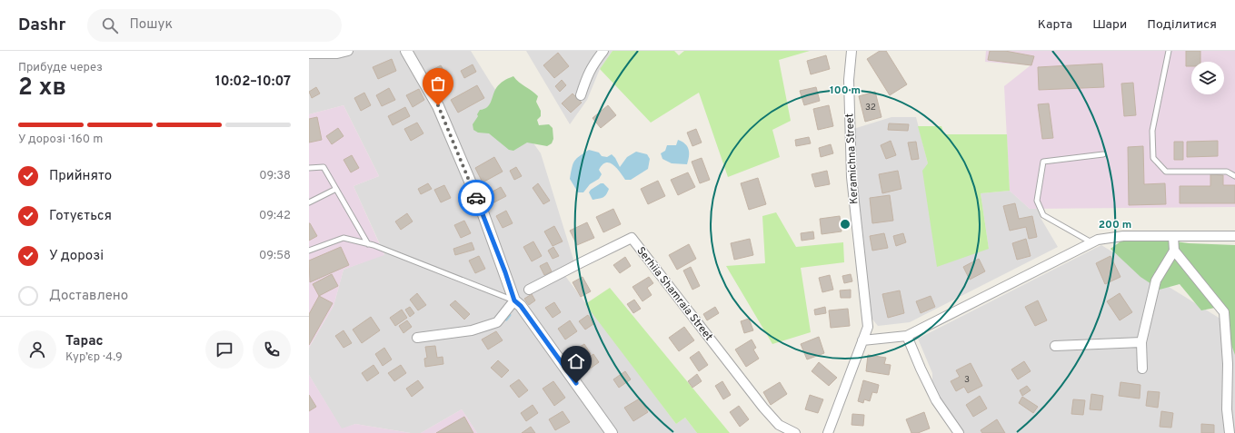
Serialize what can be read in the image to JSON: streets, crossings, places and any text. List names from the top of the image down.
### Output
{
  "streets": {
    "street": ["Keramichna Street", "Serhiia Shamraia Street"]
  },
  "house_numbers": ["32", "3"],
  "page": {
    "header": "Dashr",
    "search": "Пошук",
    "nav": ["Карта", "Шари", "Поділитися"],
    "heading": ["2 хв", "Прибуде через", "10:02–10:07"],
    "panel": ["Тарас", "Кур’єр · 4.9"],
    "bar": "У дорозі · 160 m",
    "list": [
      ["Прийнято", "09:38"],
      ["Готується", "09:42"],
      ["У дорозі", "09:58"],
      "Доставлено"
    ]
  },
  "rings": ["100 m", "200 m"]
}
